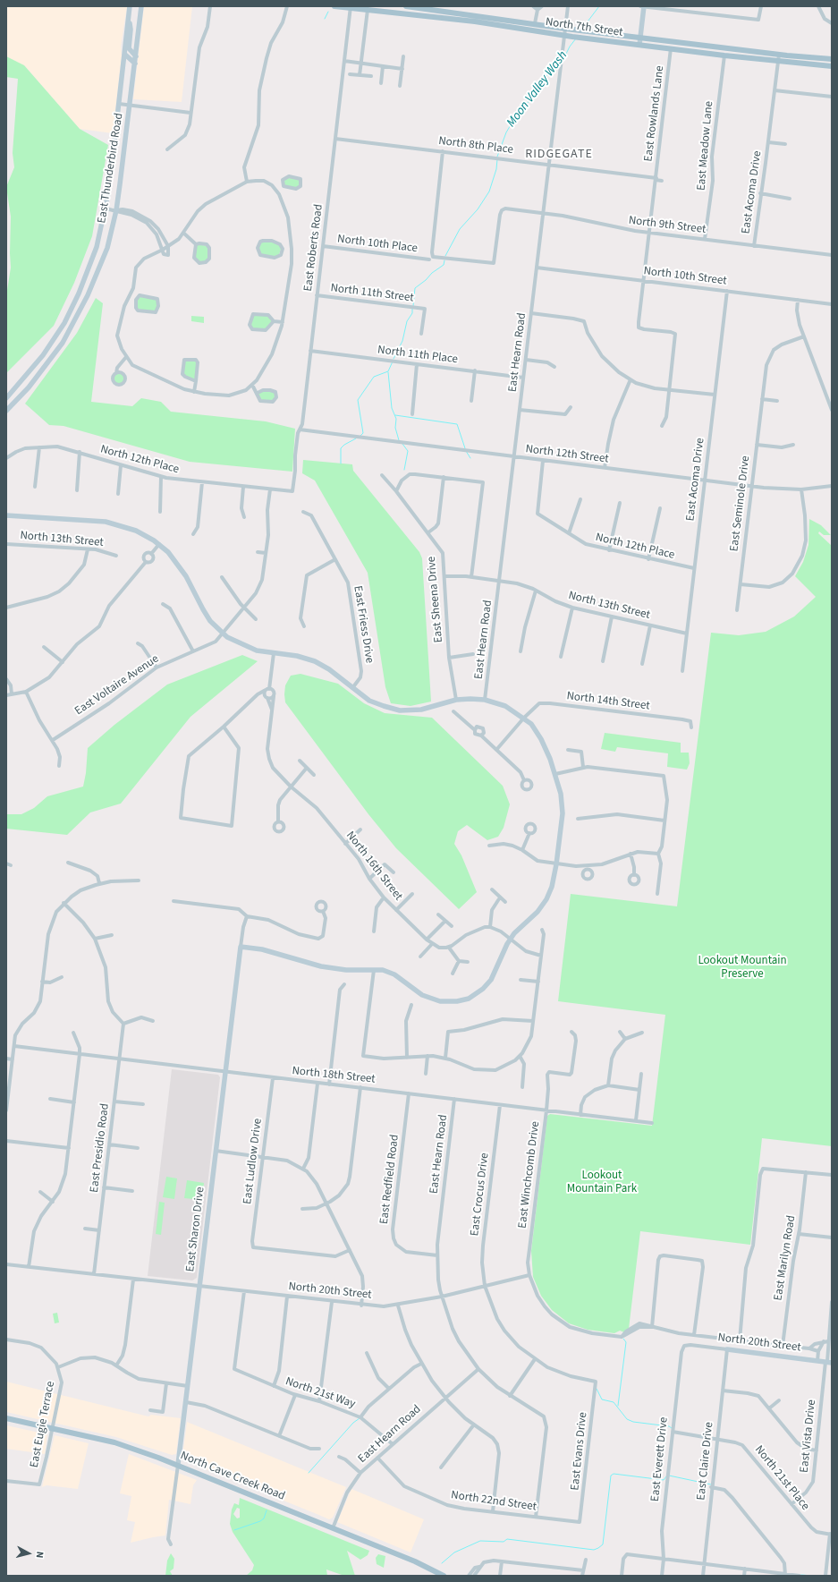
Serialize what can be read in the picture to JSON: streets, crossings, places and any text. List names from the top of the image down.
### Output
{
  "streets": {
    "main road": ["North 7th Street", "North Cave Creek Road"],
    "street": [
      "East Rowlands Lane",
      "North 8th Place",
      "East Meadow Lane",
      "East Thunderbird Road",
      "East Acoma Drive",
      "North 9th Street",
      "North 10th Place",
      "East Roberts Road",
      "North 10th Street",
      "North 11th Street",
      "East Hearn Road",
      "North 11th Place",
      "North 12th Street",
      "North 12th Place",
      "East Seminole Drive",
      "North 13th Street",
      "East Sheena Drive",
      "East Friess Drive",
      "East Voltaire Avenue",
      "North 14th Street",
      "North 16th Street",
      "North 18th Street",
      "East Presidio Road",
      "East Ludlow Drive",
      "East Winchcomb Drive",
      "East Redfield Road",
      "East Crocus Drive",
      "East Sharon Drive",
      "East Marilyn Road",
      "North 20th Street",
      "North 21st Way",
      "East Eugie Terrace",
      "East Vista Drive",
      "East Evans Drive",
      "East Everett Drive",
      "East Claire Drive",
      "North 21st Place",
      "North 22nd Street"
    ]
  },
  "crossings": [
    ["North 7th Street", "East Rowlands Lane"],
    ["North 7th Street", "East Meadow Lane"],
    ["North 7th Street", "East Acoma Drive"],
    ["North 7th Street", "East Roberts Road"],
    ["North 7th Street", "East Hearn Road"],
    ["East Rowlands Lane", "North 8th Place"],
    ["East Rowlands Lane", "North 9th Street"],
    ["East Rowlands Lane", "North 10th Street"],
    ["North 8th Place", "North 10th Place"],
    ["North 8th Place", "East Roberts Road"],
    ["North 8th Place", "East Hearn Road"],
    ["East Meadow Lane", "North 9th Street"],
    ["East Acoma Drive", "North 9th Street"],
    ["East Acoma Drive", "North 10th Street"],
    ["East Acoma Drive", "North 12th Street"],
    ["East Acoma Drive", "North 12th Place"],
    ["East Acoma Drive", "North 13th Street"],
    ["North 9th Street", "North 10th Place"],
    ["North 9th Street", "East Hearn Road"],
    ["North 10th Place", "East Roberts Road"],
    ["East Roberts Road", "North 11th Street"],
    ["East Roberts Road", "North 11th Place"],
    ["East Roberts Road", "North 12th Street"],
    ["East Roberts Road", "North 12th Place"],
    ["North 10th Street", "East Hearn Road"],
    ["East Hearn Road", "North 11th Place"],
    ["East Hearn Road", "North 12th Street"],
    ["East Hearn Road", "North 13th Street"],
    ["East Hearn Road", "North 18th Street"],
    ["East Hearn Road", "East Redfield Road"],
    ["East Hearn Road", "North 20th Street"],
    ["East Hearn Road", "North 21st Way"],
    ["East Hearn Road", "North Cave Creek Road"],
    ["East Hearn Road", "North 22nd Street"],
    ["North 12th Street", "North 12th Place"],
    ["North 12th Street", "East Seminole Drive"],
    ["North 12th Place", "East Voltaire Avenue"],
    ["North 13th Street", "East Sheena Drive"],
    ["North 18th Street", "East Presidio Road"],
    ["North 18th Street", "East Ludlow Drive"],
    ["North 18th Street", "East Winchcomb Drive"],
    ["North 18th Street", "East Redfield Road"],
    ["North 18th Street", "East Crocus Drive"],
    ["North 18th Street", "East Sharon Drive"],
    ["East Presidio Road", "North 20th Street"],
    ["East Winchcomb Drive", "North 20th Street"],
    ["East Crocus Drive", "North 20th Street"],
    ["East Crocus Drive", "East Evans Drive"],
    ["East Sharon Drive", "North 20th Street"],
    ["East Sharon Drive", "North Cave Creek Road"],
    ["North 20th Street", "North 21st Way"],
    ["North 20th Street", "East Vista Drive"],
    ["North 20th Street", "East Everett Drive"],
    ["North 20th Street", "East Claire Drive"],
    ["East Eugie Terrace", "North Cave Creek Road"],
    ["East Vista Drive", "North 21st Place"],
    ["East Evans Drive", "North 22nd Street"],
    ["East Everett Drive", "North 21st Place"],
    ["East Claire Drive", "North 21st Place"]
  ],
  "districts": ["RIDGEGATE"],
  "water": ["Moon Valley Wash"],
  "parks": ["Lookout Mountain Preserve", "Lookout Mountain Park"],
  "north": "right"
}
